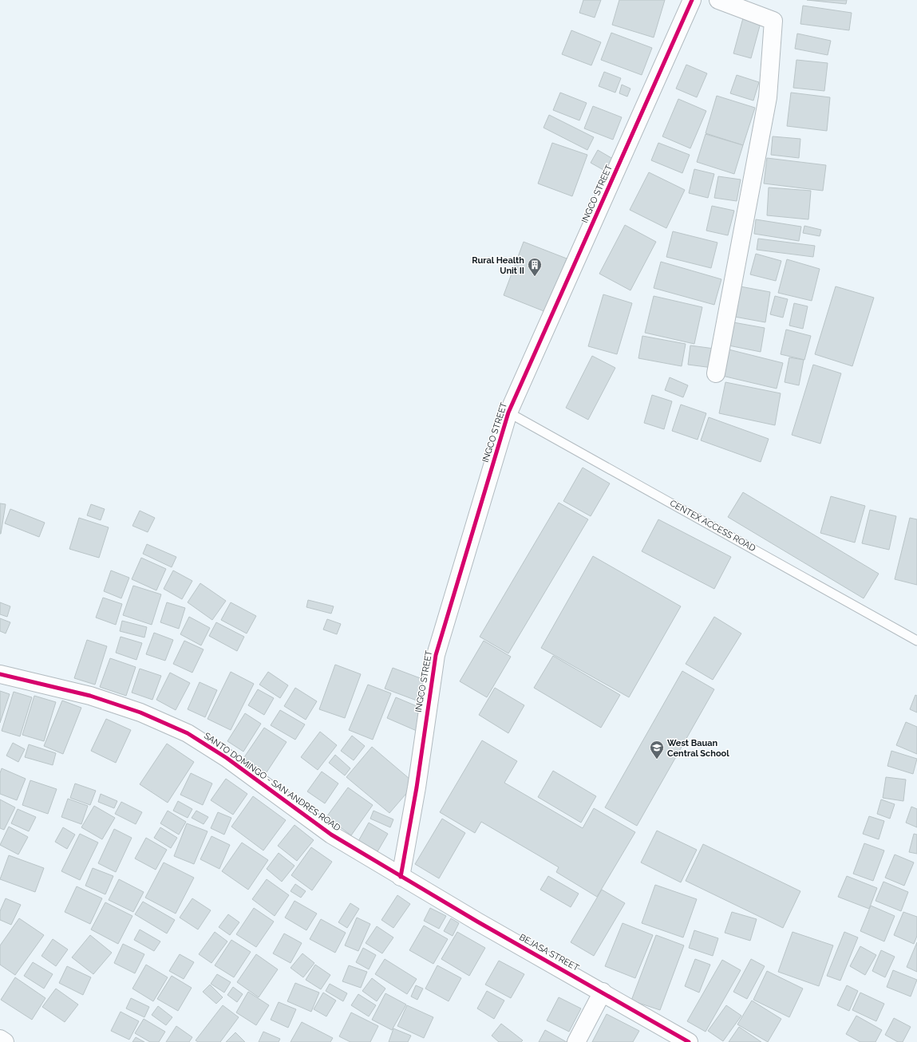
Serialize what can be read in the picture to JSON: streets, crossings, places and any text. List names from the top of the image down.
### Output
{
  "streets": {
    "street": ["INGCO STREET", "SANTO DOMINGO - SAN ANDRES ROAD", "BEJASA STREET"],
    "lane": ["CENTEX ACCESS ROAD"]
  },
  "crossings": [
    ["INGCO STREET", "CENTEX ACCESS ROAD"],
    ["INGCO STREET", "SANTO DOMINGO - SAN ANDRES ROAD"],
    ["INGCO STREET", "BEJASA STREET"],
    ["SANTO DOMINGO - SAN ANDRES ROAD", "BEJASA STREET"]
  ],
  "places": {
    "building": ["Rural Health Unit II"],
    "school or university": ["West Bauan Central School"]
  }
}
